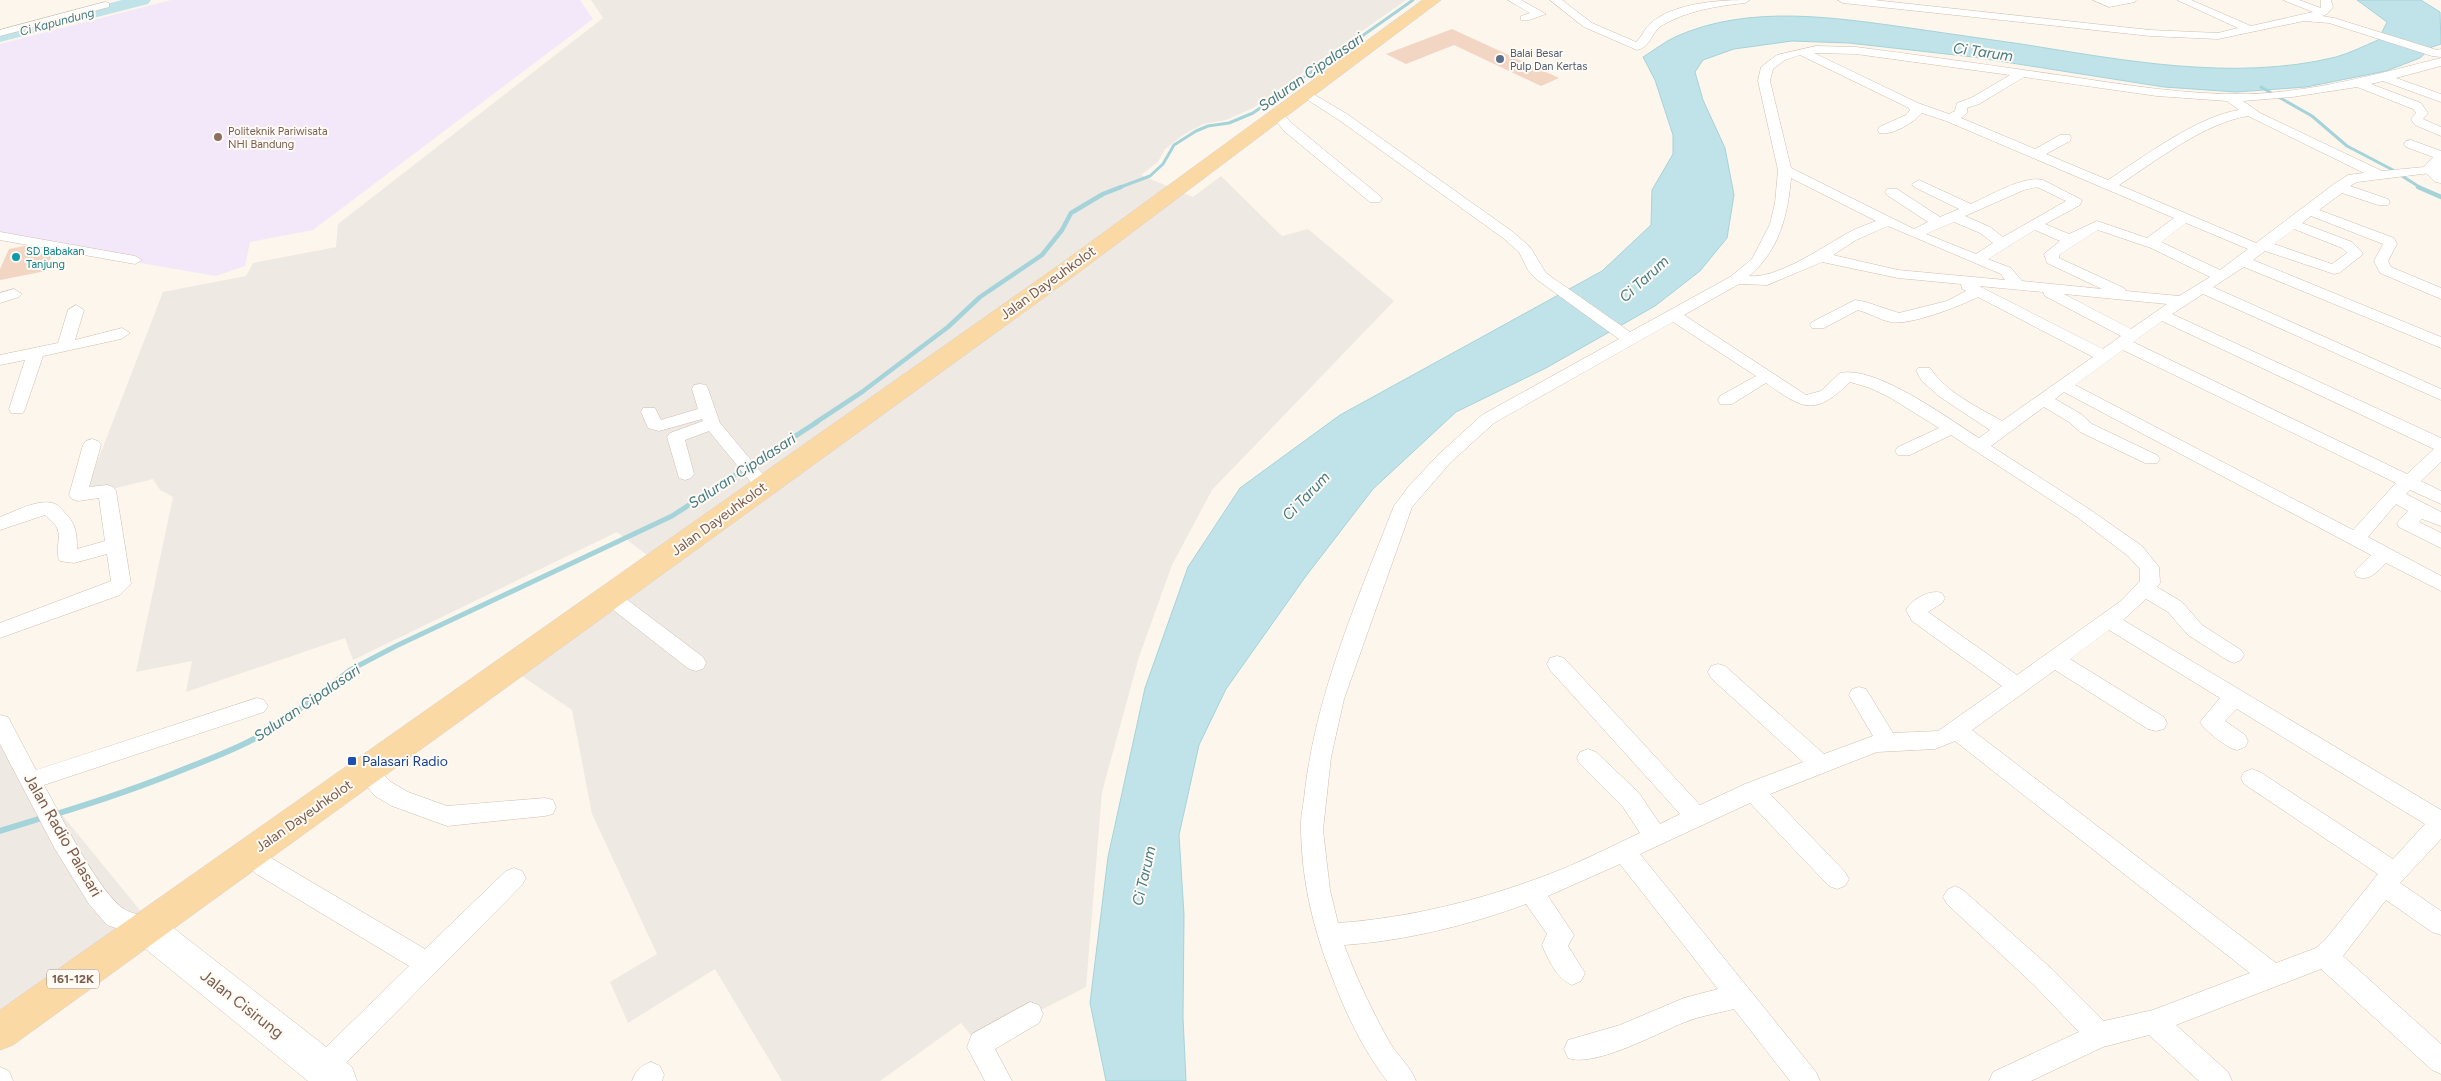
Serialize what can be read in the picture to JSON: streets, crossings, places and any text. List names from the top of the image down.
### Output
{
  "streets": {
    "main road": ["Jalan Dayeuhkolot", "161-12K", "Jalan Cisirung"],
    "street": ["Jalan Radio Palasari"]
  },
  "crossings": [
    ["Jalan Dayeuhkolot", "Jalan Radio Palasari"],
    ["Jalan Dayeuhkolot", "Jalan Cisirung"],
    ["Jalan Radio Palasari", "Jalan Cisirung"]
  ],
  "water": ["Ci Kapundung", "Ci Tarum", "Saluran Cipalasari"],
  "places": {
    "other": ["Balai Besar Pulp Dan Kertas", "Politeknik Pariwisata NHI Bandung", "SD Babakan Tanjung"],
    "transit": ["Palasari Radio"]
  }
}
